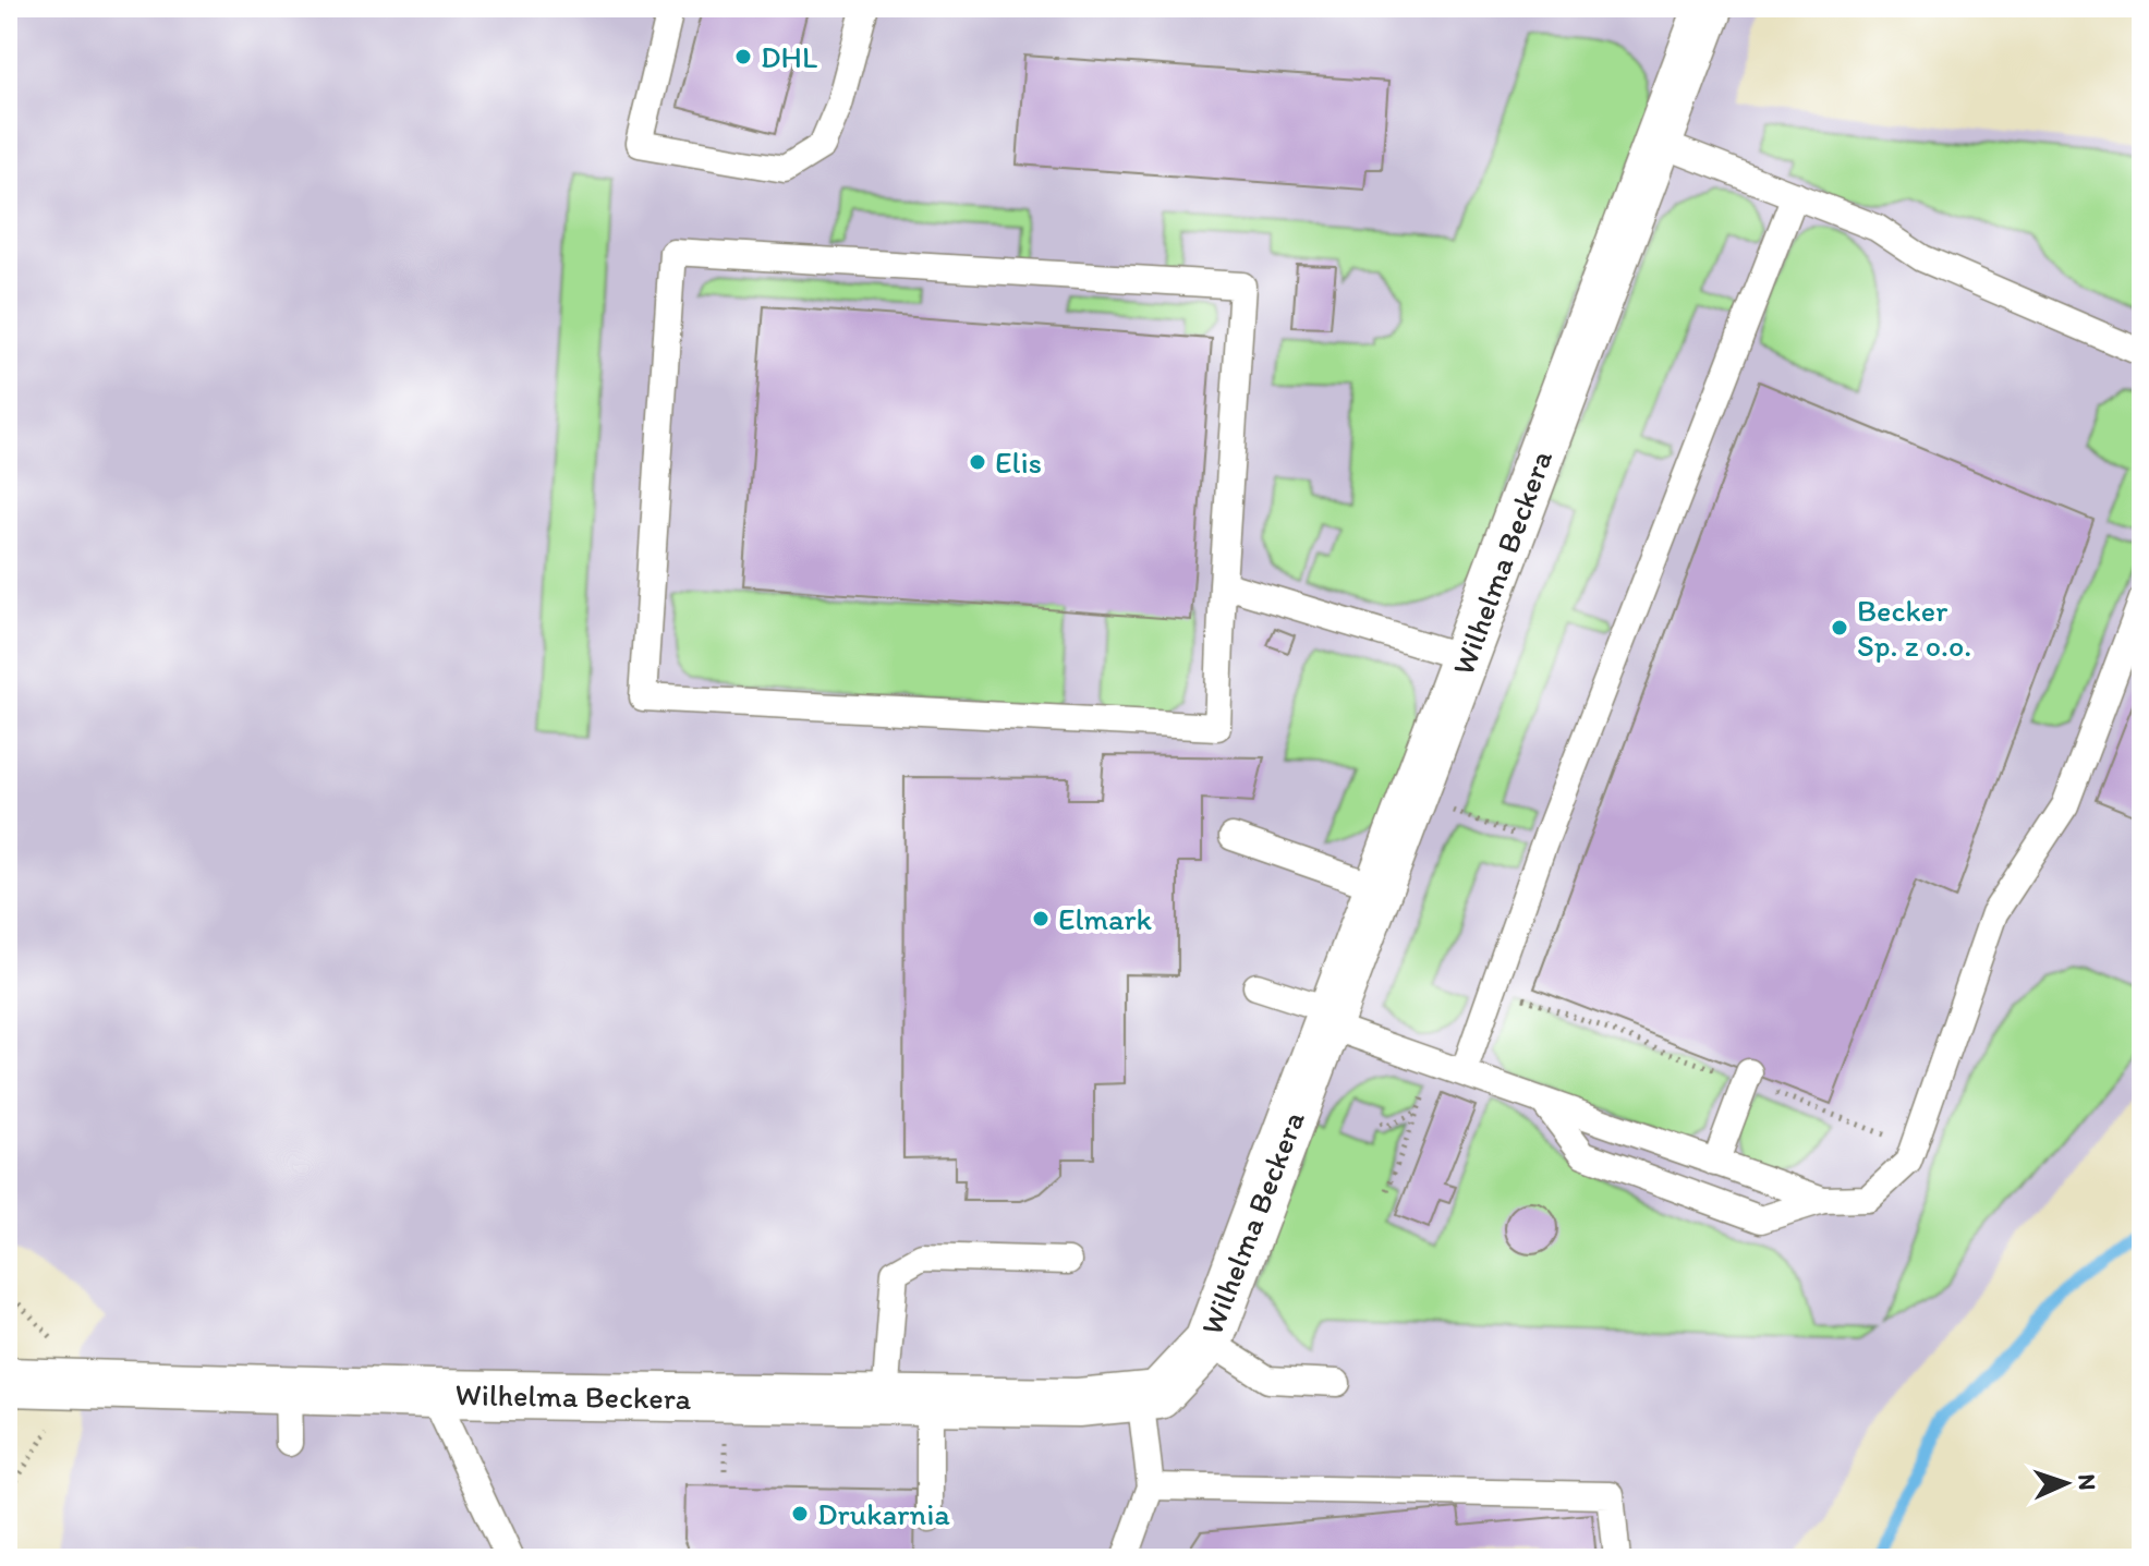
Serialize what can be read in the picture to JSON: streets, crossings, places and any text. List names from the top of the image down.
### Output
{
  "streets": {
    "street": ["Wilhelma Beckera"]
  },
  "places": [
    "DHL",
    "Elis",
    "Becker Sp. z o.o.",
    "Elmark",
    "Drukarnia"
  ],
  "north": "right"
}
